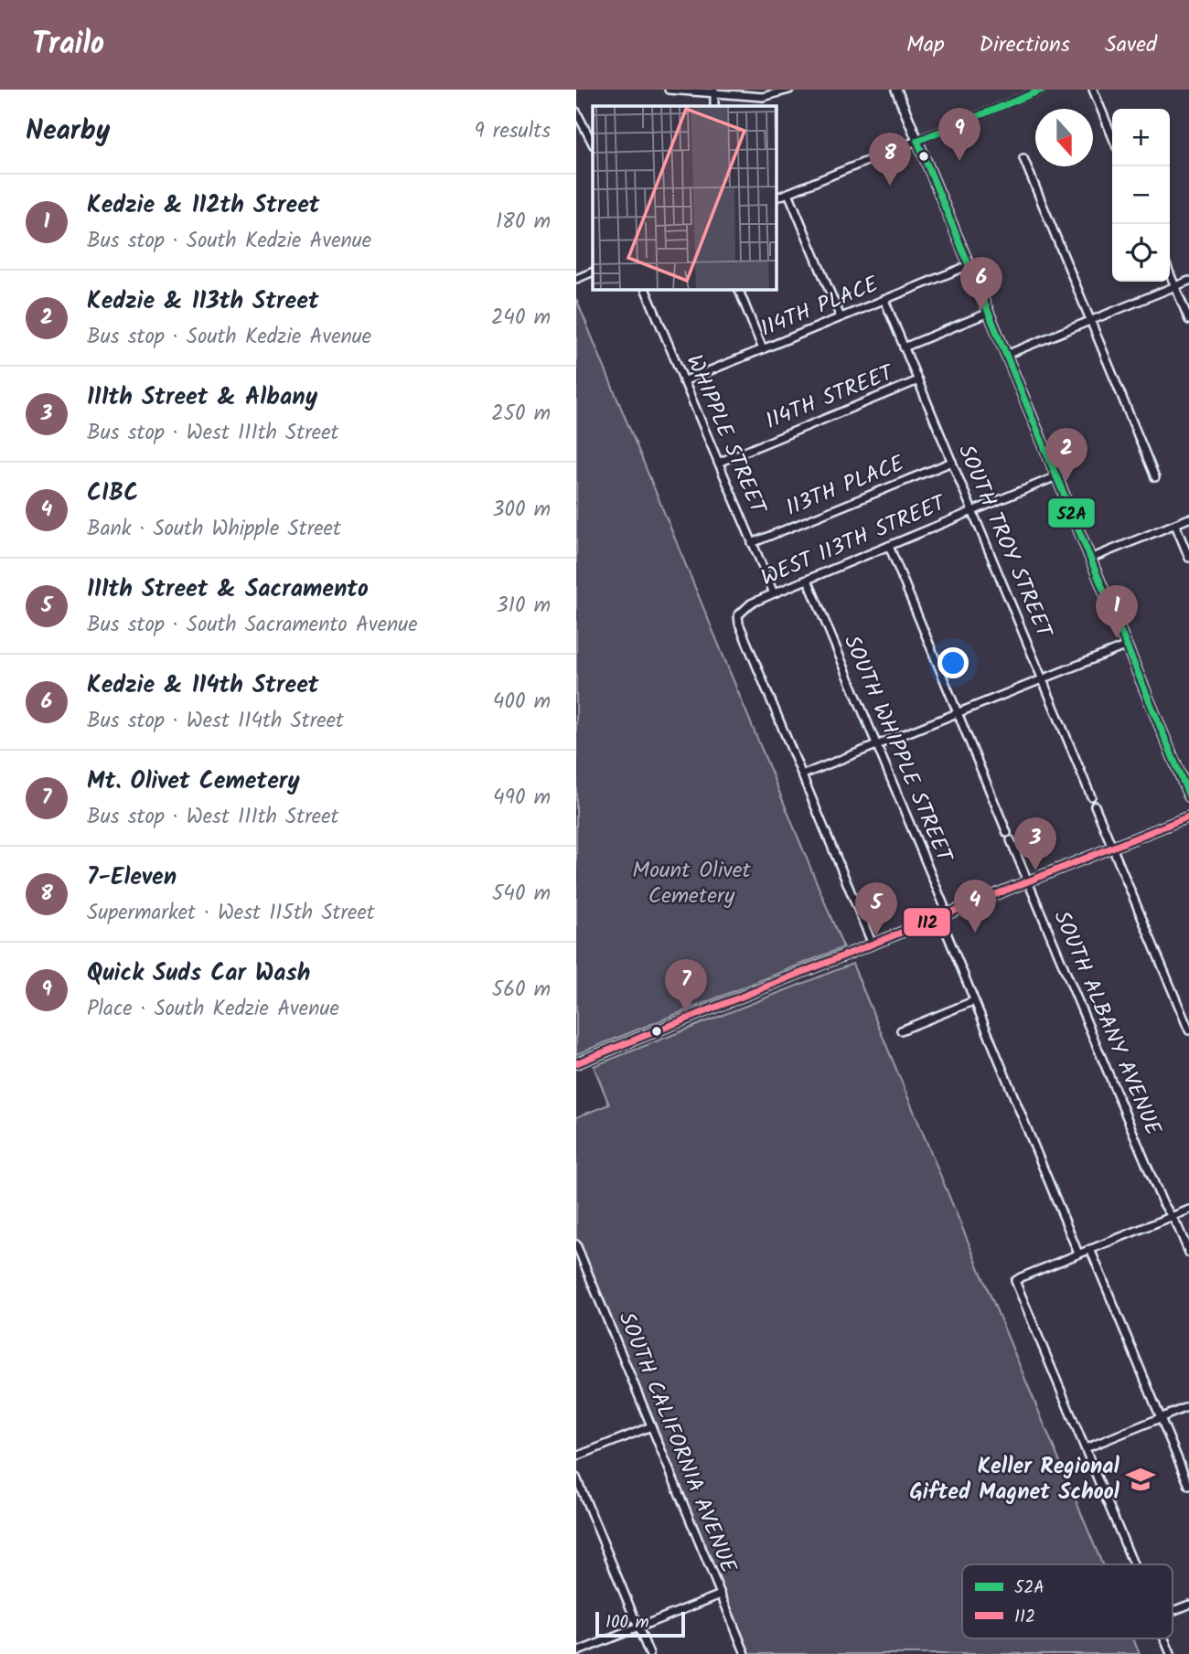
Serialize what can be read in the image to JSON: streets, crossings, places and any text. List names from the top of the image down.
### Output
{
  "streets": {
    "street": [
      "114TH PLACE",
      "114TH STREET",
      "WHIPPLE STREET",
      "113TH PLACE",
      "WEST 113TH STREET",
      "SOUTH TROY STREET",
      "SOUTH WHIPPLE STREET",
      "SOUTH ALBANY AVENUE",
      "SOUTH CALIFORNIA AVENUE"
    ]
  },
  "crossings": [
    ["114TH PLACE", "WHIPPLE STREET"],
    ["114TH PLACE", "SOUTH TROY STREET"],
    ["114TH STREET", "WHIPPLE STREET"],
    ["114TH STREET", "SOUTH TROY STREET"],
    ["WHIPPLE STREET", "113TH PLACE"],
    ["WHIPPLE STREET", "WEST 113TH STREET"],
    ["113TH PLACE", "SOUTH TROY STREET"],
    ["WEST 113TH STREET", "SOUTH TROY STREET"],
    ["WEST 113TH STREET", "SOUTH WHIPPLE STREET"]
  ],
  "parks": ["Mount Olivet Cemetery"],
  "places": {
    "school or university": ["Keller Regional Gifted Magnet School"]
  },
  "lines": ["transit line 52A", "transit line 112"],
  "legend": ["52A", "112"],
  "scale_bar": "100 m",
  "north": "bottom",
  "page": {
    "header": "Trailo",
    "nav": ["Map", "Directions", "Saved"],
    "heading": ["Nearby", "9 results"],
    "pins": [
      "9",
      "8",
      "6",
      "2",
      "1",
      "3",
      "4",
      "5",
      "7"
    ],
    "map_buttons": ["+", "−"],
    "list": [
      {
        "mark": "1",
        "name": "Kedzie & 112th Street",
        "note": "Bus stop · South Kedzie Avenue",
        "value": "180 m"
      },
      {
        "mark": "2",
        "name": "Kedzie & 113th Street",
        "note": "Bus stop · South Kedzie Avenue",
        "value": "240 m"
      },
      {
        "mark": "3",
        "name": "111th Street & Albany",
        "note": "Bus stop · West 111th Street",
        "value": "250 m"
      },
      {
        "mark": "4",
        "name": "CIBC",
        "note": "Bank · South Whipple Street",
        "value": "300 m"
      },
      {
        "mark": "5",
        "name": "111th Street & Sacramento",
        "note": "Bus stop · South Sacramento Avenue",
        "value": "310 m"
      },
      {
        "mark": "6",
        "name": "Kedzie & 114th Street",
        "note": "Bus stop · West 114th Street",
        "value": "400 m"
      },
      {
        "mark": "7",
        "name": "Mt. Olivet Cemetery",
        "note": "Bus stop · West 111th Street",
        "value": "490 m"
      },
      {
        "mark": "8",
        "name": "7-Eleven",
        "note": "Supermarket · West 115th Street",
        "value": "540 m"
      },
      {
        "mark": "9",
        "name": "Quick Suds Car Wash",
        "note": "Place · South Kedzie Avenue",
        "value": "560 m"
      }
    ],
    "scale": "100 m"
  }
}
